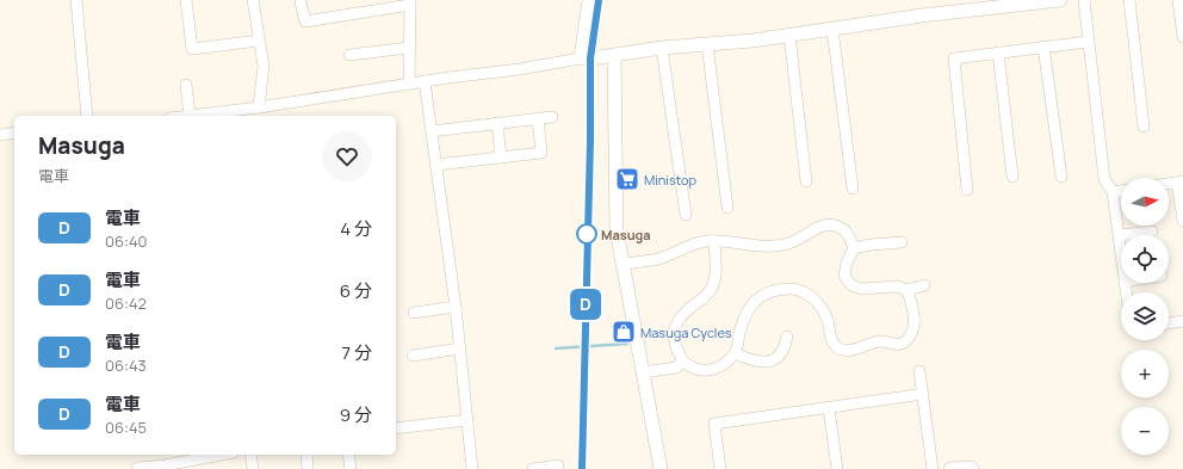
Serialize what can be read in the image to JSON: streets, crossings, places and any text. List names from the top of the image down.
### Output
{
  "places": {
    "supermarket": ["Ministop"],
    "other": ["Masuga"],
    "shop": ["Masuga Cycles"]
  },
  "north": "right",
  "page": {
    "on_map": "D",
    "heading": ["Masuga", "電車"],
    "map_buttons": ["+", "−"],
    "list": [
      {
        "mark": "D",
        "name": "電車",
        "note": "06:40",
        "value": "4 分"
      },
      {
        "mark": "D",
        "name": "電車",
        "note": "06:42",
        "value": "6 分"
      },
      {
        "mark": "D",
        "name": "電車",
        "note": "06:43",
        "value": "7 分"
      },
      {
        "mark": "D",
        "name": "電車",
        "note": "06:45",
        "value": "9 分"
      }
    ]
  }
}
